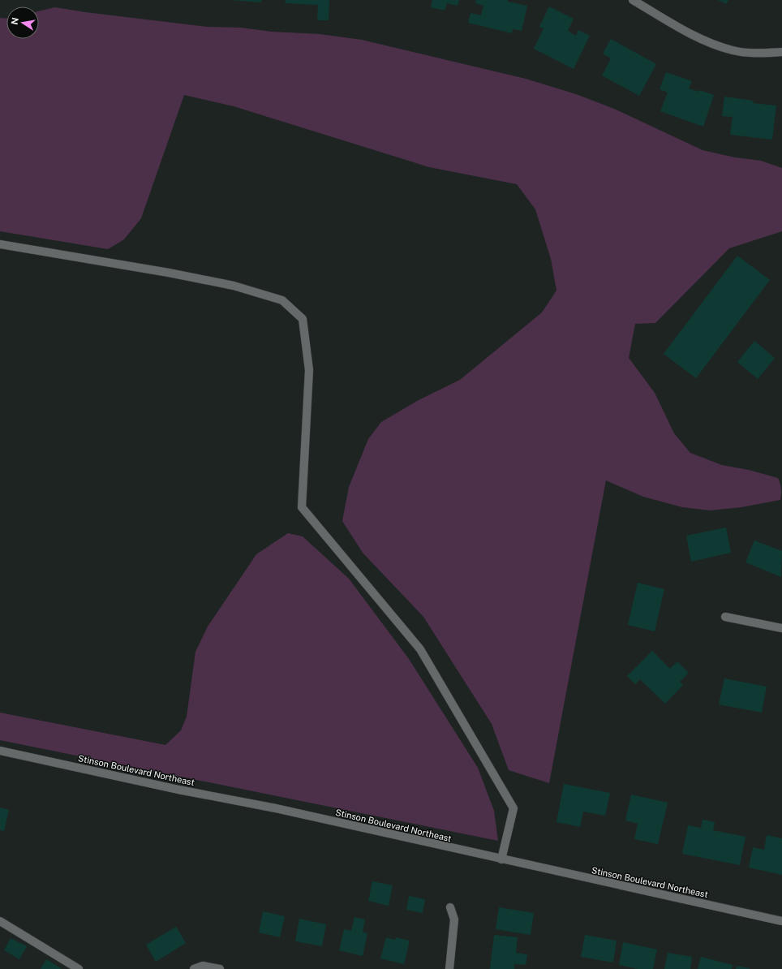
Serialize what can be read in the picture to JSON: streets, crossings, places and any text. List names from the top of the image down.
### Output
{
  "streets": {
    "street": ["Stinson Boulevard Northeast"]
  },
  "north": "left"
}
